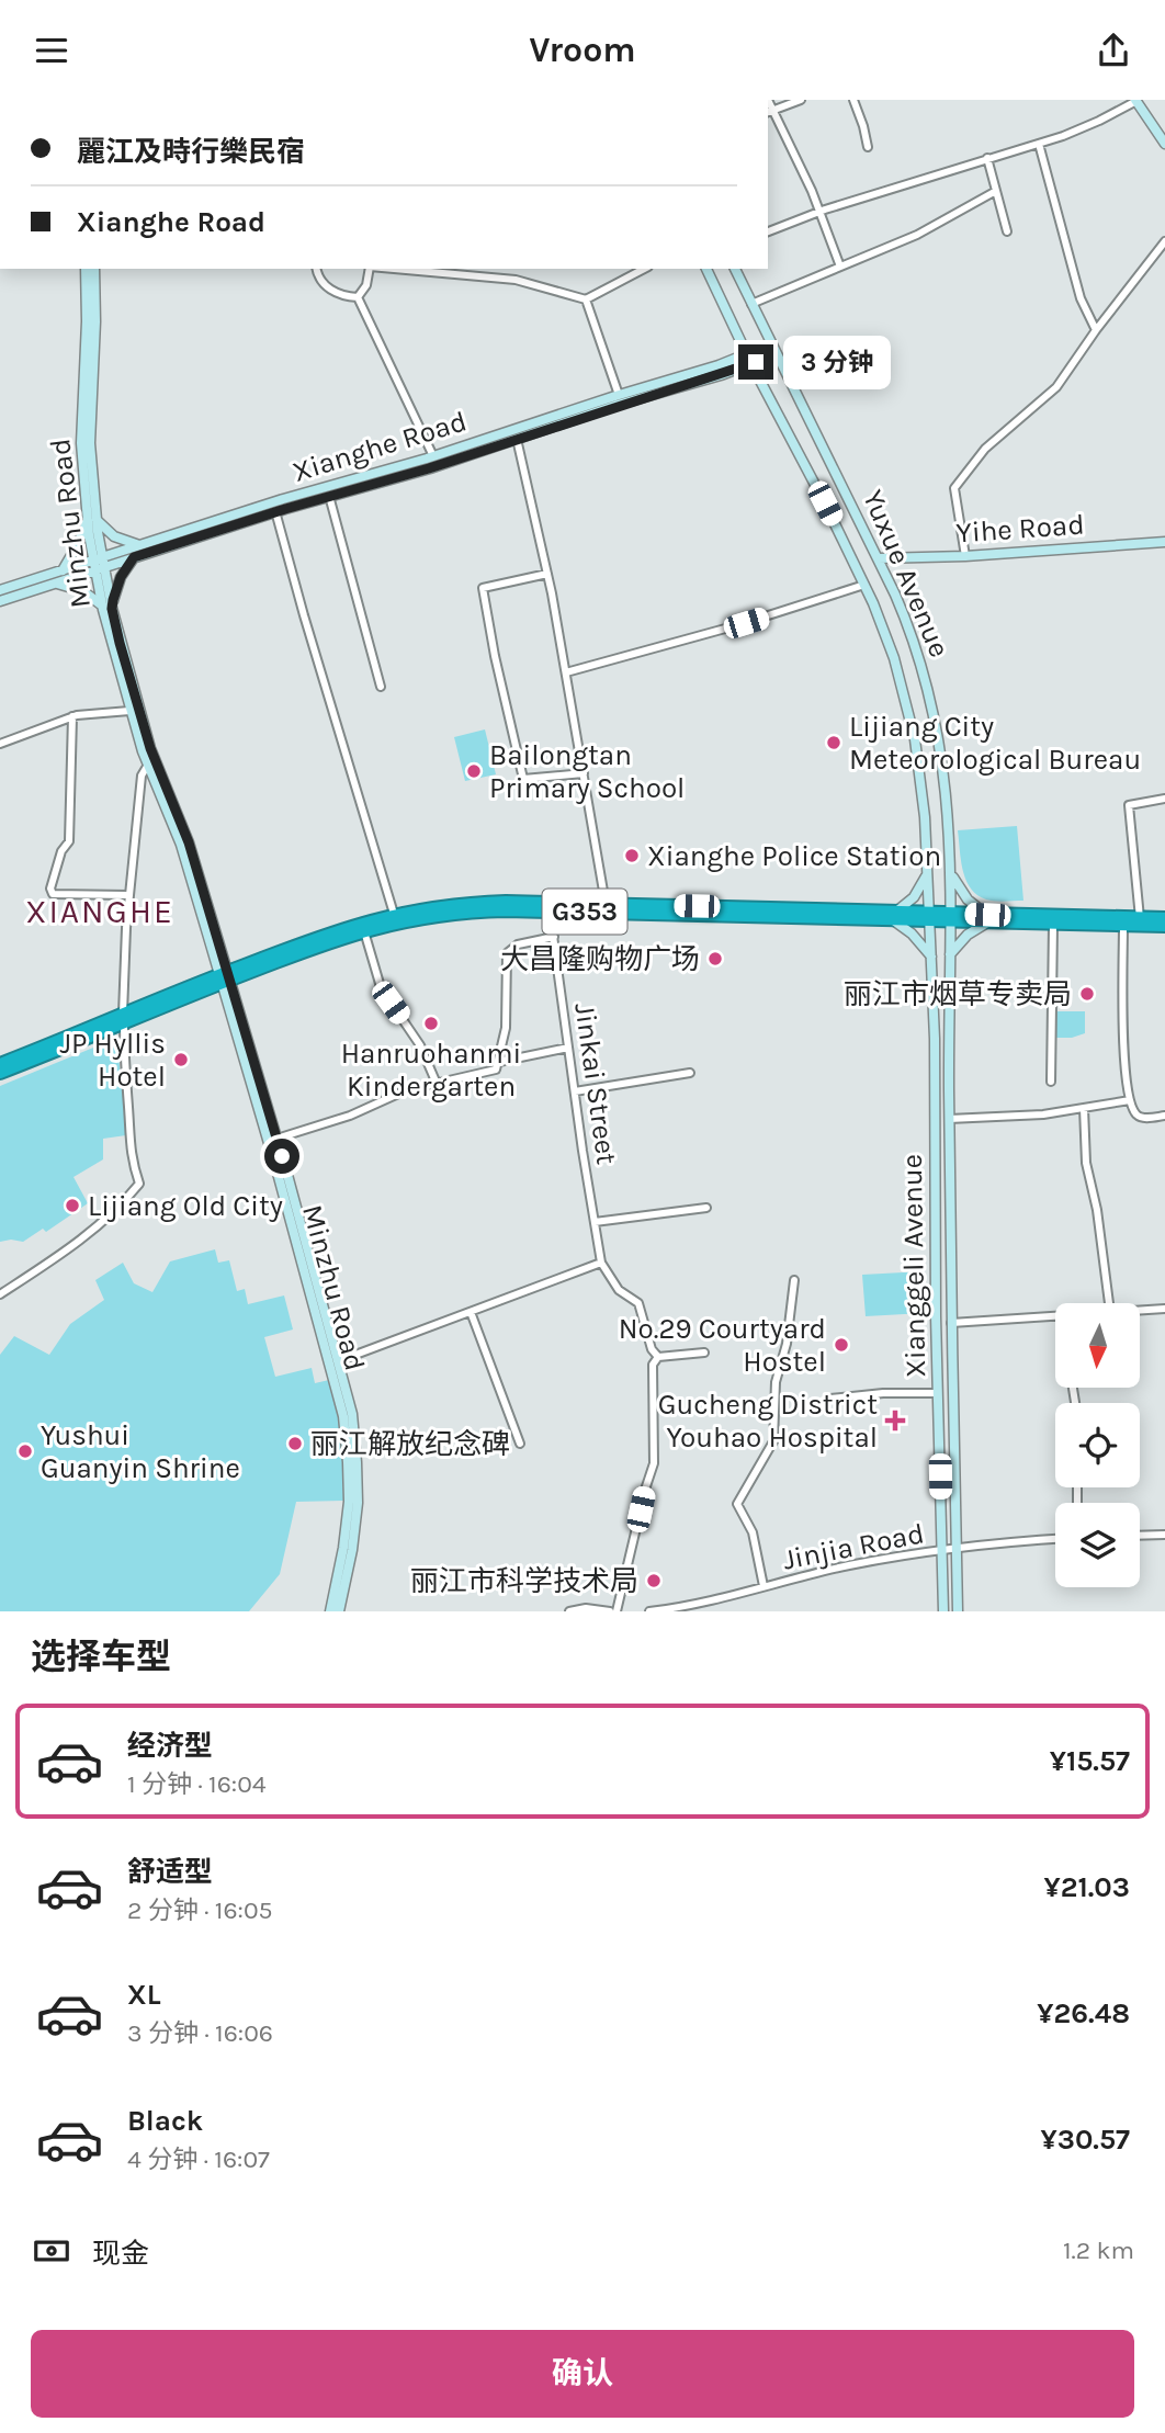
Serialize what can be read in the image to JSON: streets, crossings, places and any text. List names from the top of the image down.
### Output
{
  "streets": {
    "highway": ["G353"],
    "main road": [
      "Xianghe Road",
      "Minzhu Road",
      "Yihe Road",
      "Yuxue Avenue",
      "Xianggeli Avenue"
    ],
    "street": ["Jinkai Street", "Jinjia Road"]
  },
  "crossings": [
    ["Xianghe Road", "Minzhu Road"],
    ["Xianghe Road", "Yuxue Avenue"],
    ["Minzhu Road", "G353"],
    ["Yihe Road", "Yuxue Avenue"],
    ["Yuxue Avenue", "G353"],
    ["Yuxue Avenue", "Xianggeli Avenue"],
    ["G353", "Jinkai Street"],
    ["G353", "Xianggeli Avenue"],
    ["Xianggeli Avenue", "Jinjia Road"]
  ],
  "districts": ["XIANGHE"],
  "places": {
    "other": [
      "Lijiang City Meteorological Bureau",
      "Bailongtan Primary School",
      "Xianghe Police Station",
      "大昌隆购物广场",
      "丽江市烟草专卖局",
      "Hanruohanmi Kindergarten",
      "JP Hyllis Hotel",
      "Lijiang Old City",
      "No.29 Courtyard Hostel",
      "丽江解放纪念碑",
      "Yushui Guanyin Shrine",
      "丽江市科学技术局"
    ],
    "health": ["Gucheng District Youhao Hospital"]
  },
  "north": "bottom",
  "page": {
    "header": "Vroom",
    "banner": ["麗江及時行樂民宿", "Xianghe Road"],
    "bubble": "3 分钟",
    "heading": "选择车型",
    "list": [
      {
        "name": "经济型",
        "note": "1 分钟 · 16:04",
        "value": "¥15.57"
      },
      {
        "name": "舒适型",
        "note": "2 分钟 · 16:05",
        "value": "¥21.03"
      },
      {
        "name": "XL",
        "note": "3 分钟 · 16:06",
        "value": "¥26.48"
      },
      {
        "name": "Black",
        "note": "4 分钟 · 16:07",
        "value": "¥30.57"
      }
    ],
    "pay": ["现金", "1.2 km"],
    "buttons": "确认"
  }
}
